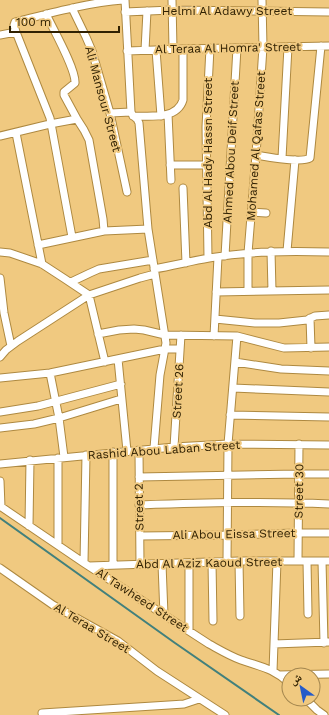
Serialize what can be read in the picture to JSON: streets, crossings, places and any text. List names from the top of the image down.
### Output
{
  "streets": {
    "street": [
      "Helmi Al Adawy Street",
      "Al Teraa Al Homra' Street",
      "Ali Mansour Street",
      "Mohamed Al Qafas Street",
      "Ahmed Abou Deif Street",
      "Abd Al Hady Hassn Street",
      "Street 26",
      "Rashid Abou Laban Street",
      "Street 30",
      "Street 2",
      "Ali Abou Eissa Street",
      "Abd Al Aziz Kaoud Street",
      "Al Tawheed Street",
      "Al Teraa Street"
    ]
  },
  "crossings": [
    ["Helmi Al Adawy Street", "Mohamed Al Qafas Street"],
    ["Al Teraa Al Homra' Street", "Mohamed Al Qafas Street"],
    ["Al Teraa Al Homra' Street", "Ahmed Abou Deif Street"],
    ["Al Teraa Al Homra' Street", "Abd Al Hady Hassn Street"],
    ["Street 26", "Rashid Abou Laban Street"],
    ["Rashid Abou Laban Street", "Street 30"],
    ["Rashid Abou Laban Street", "Street 2"],
    ["Street 30", "Ali Abou Eissa Street"],
    ["Street 30", "Abd Al Aziz Kaoud Street"],
    ["Street 2", "Ali Abou Eissa Street"],
    ["Street 2", "Abd Al Aziz Kaoud Street"],
    ["Abd Al Aziz Kaoud Street", "Al Tawheed Street"]
  ],
  "scale_bar": "100 m",
  "north": "top left"
}
